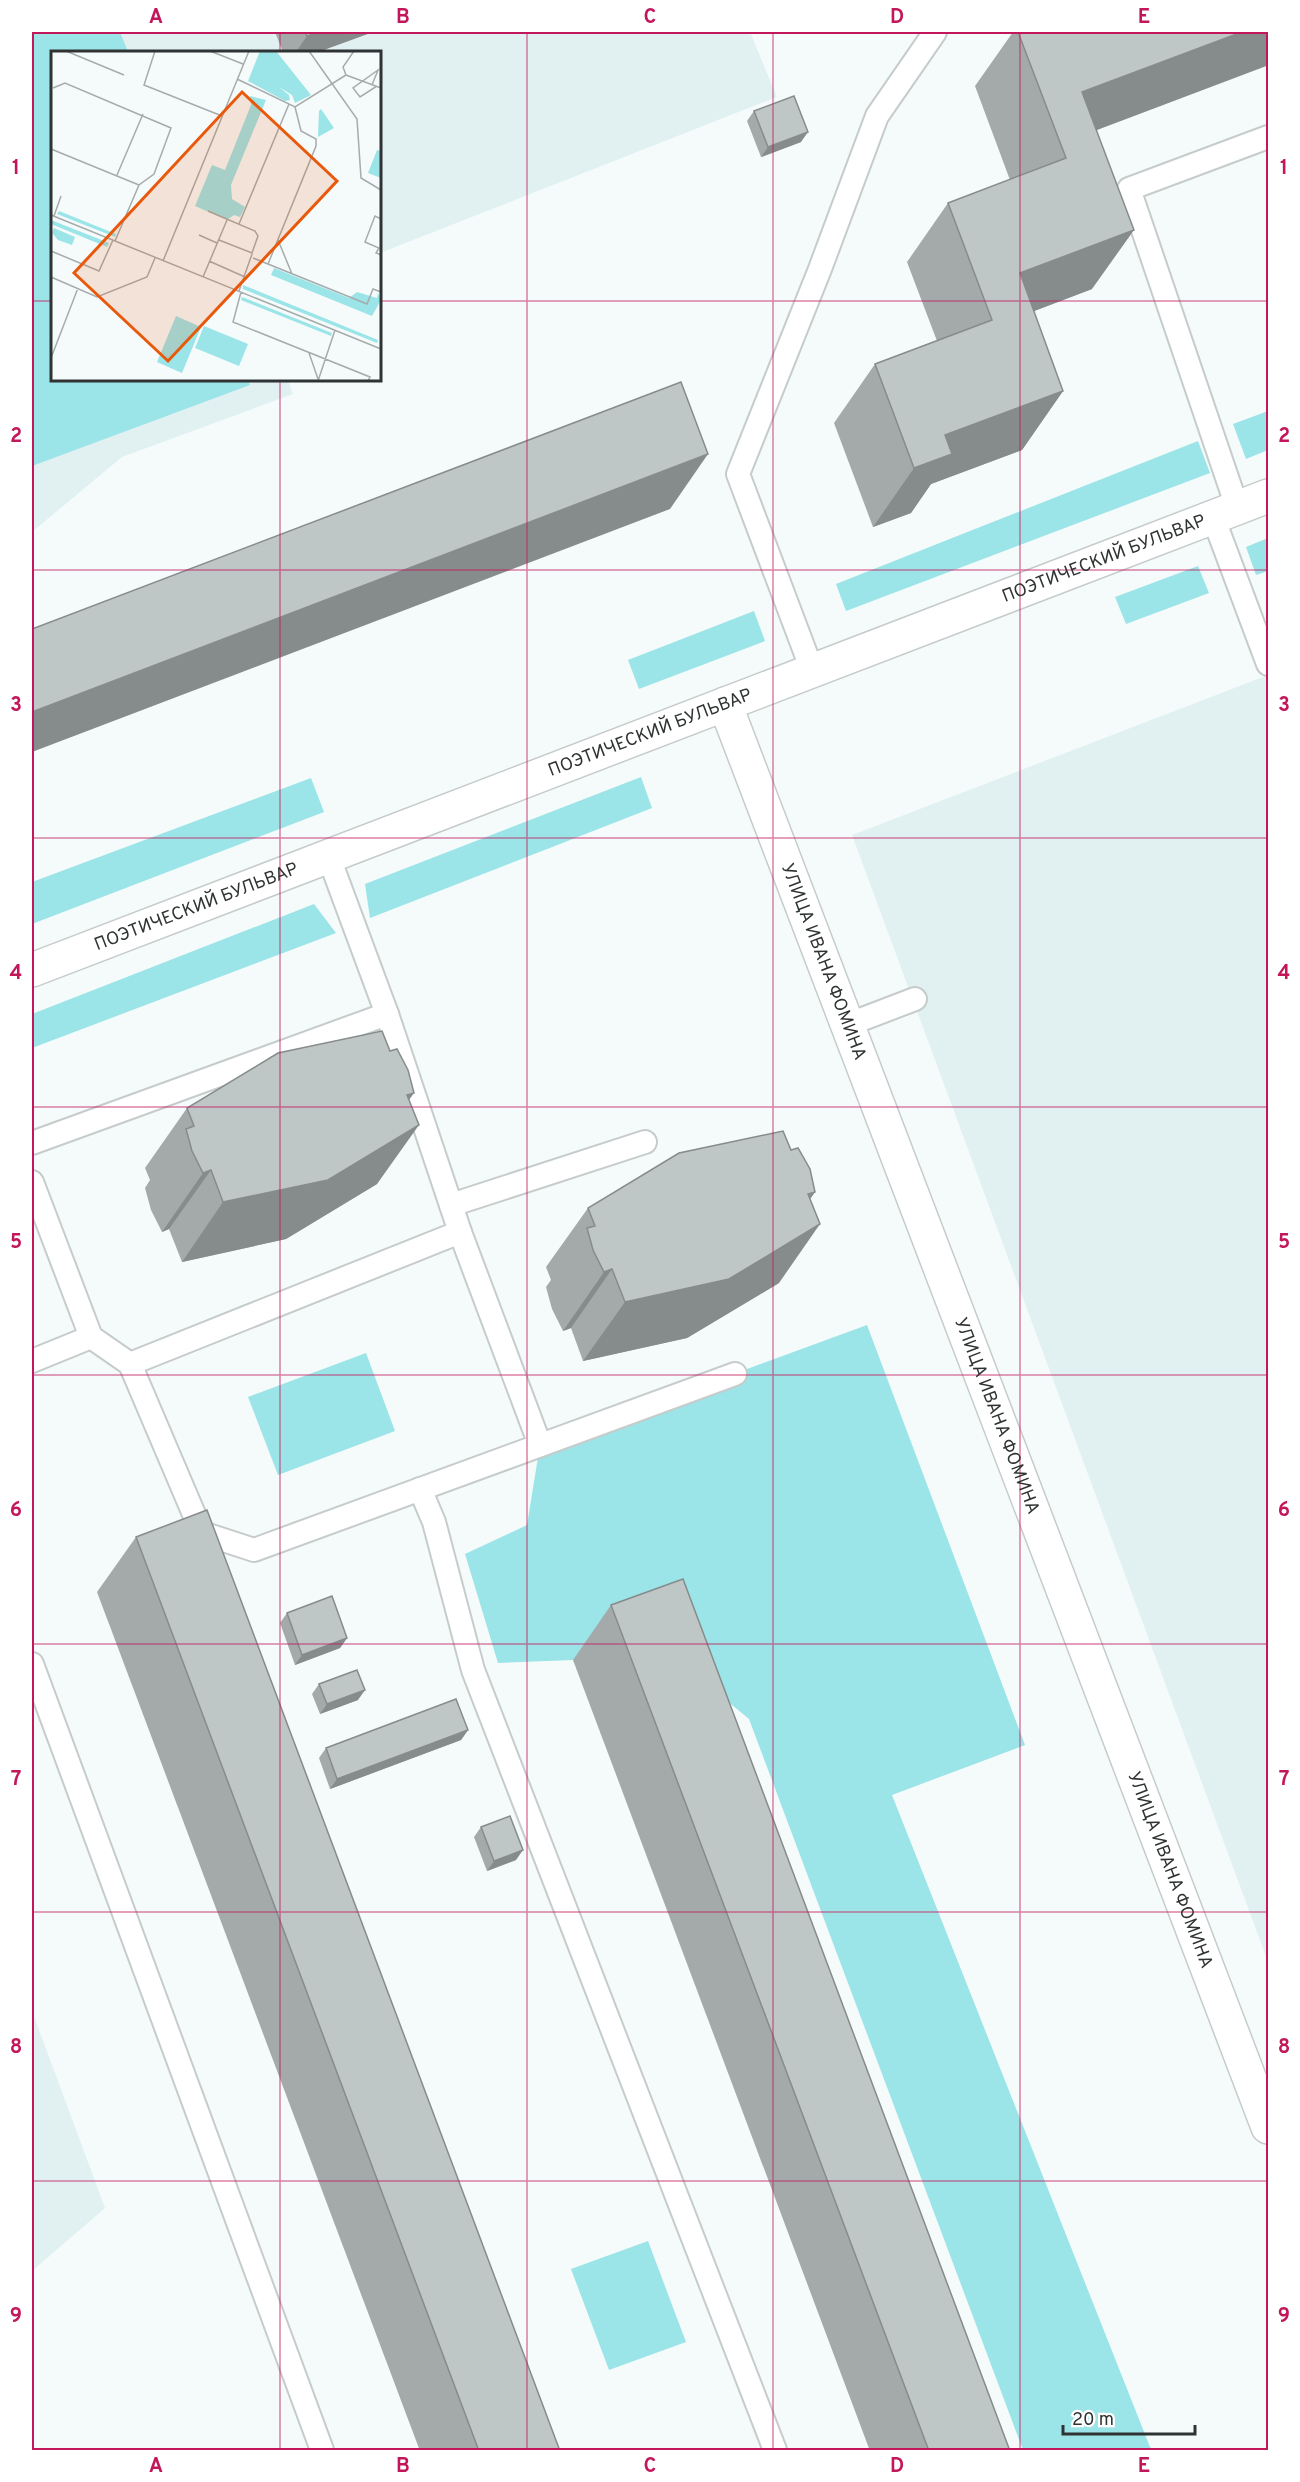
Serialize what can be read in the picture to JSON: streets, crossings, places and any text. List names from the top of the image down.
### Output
{
  "streets": {
    "street": ["ПОЭТИЧЕСКИЙ БУЛЬВАР", "УЛИЦА ИВАНА ФОМИНА"]
  },
  "crossings": [
    ["ПОЭТИЧЕСКИЙ БУЛЬВАР", "УЛИЦА ИВАНА ФОМИНА"]
  ],
  "scale_bar": "20 m",
  "grid": {
    "columns": [
      "A",
      "B",
      "C",
      "D",
      "E"
    ],
    "rows": [
      "1",
      "2",
      "3",
      "4",
      "5",
      "6",
      "7",
      "8",
      "9"
    ]
  }
}
